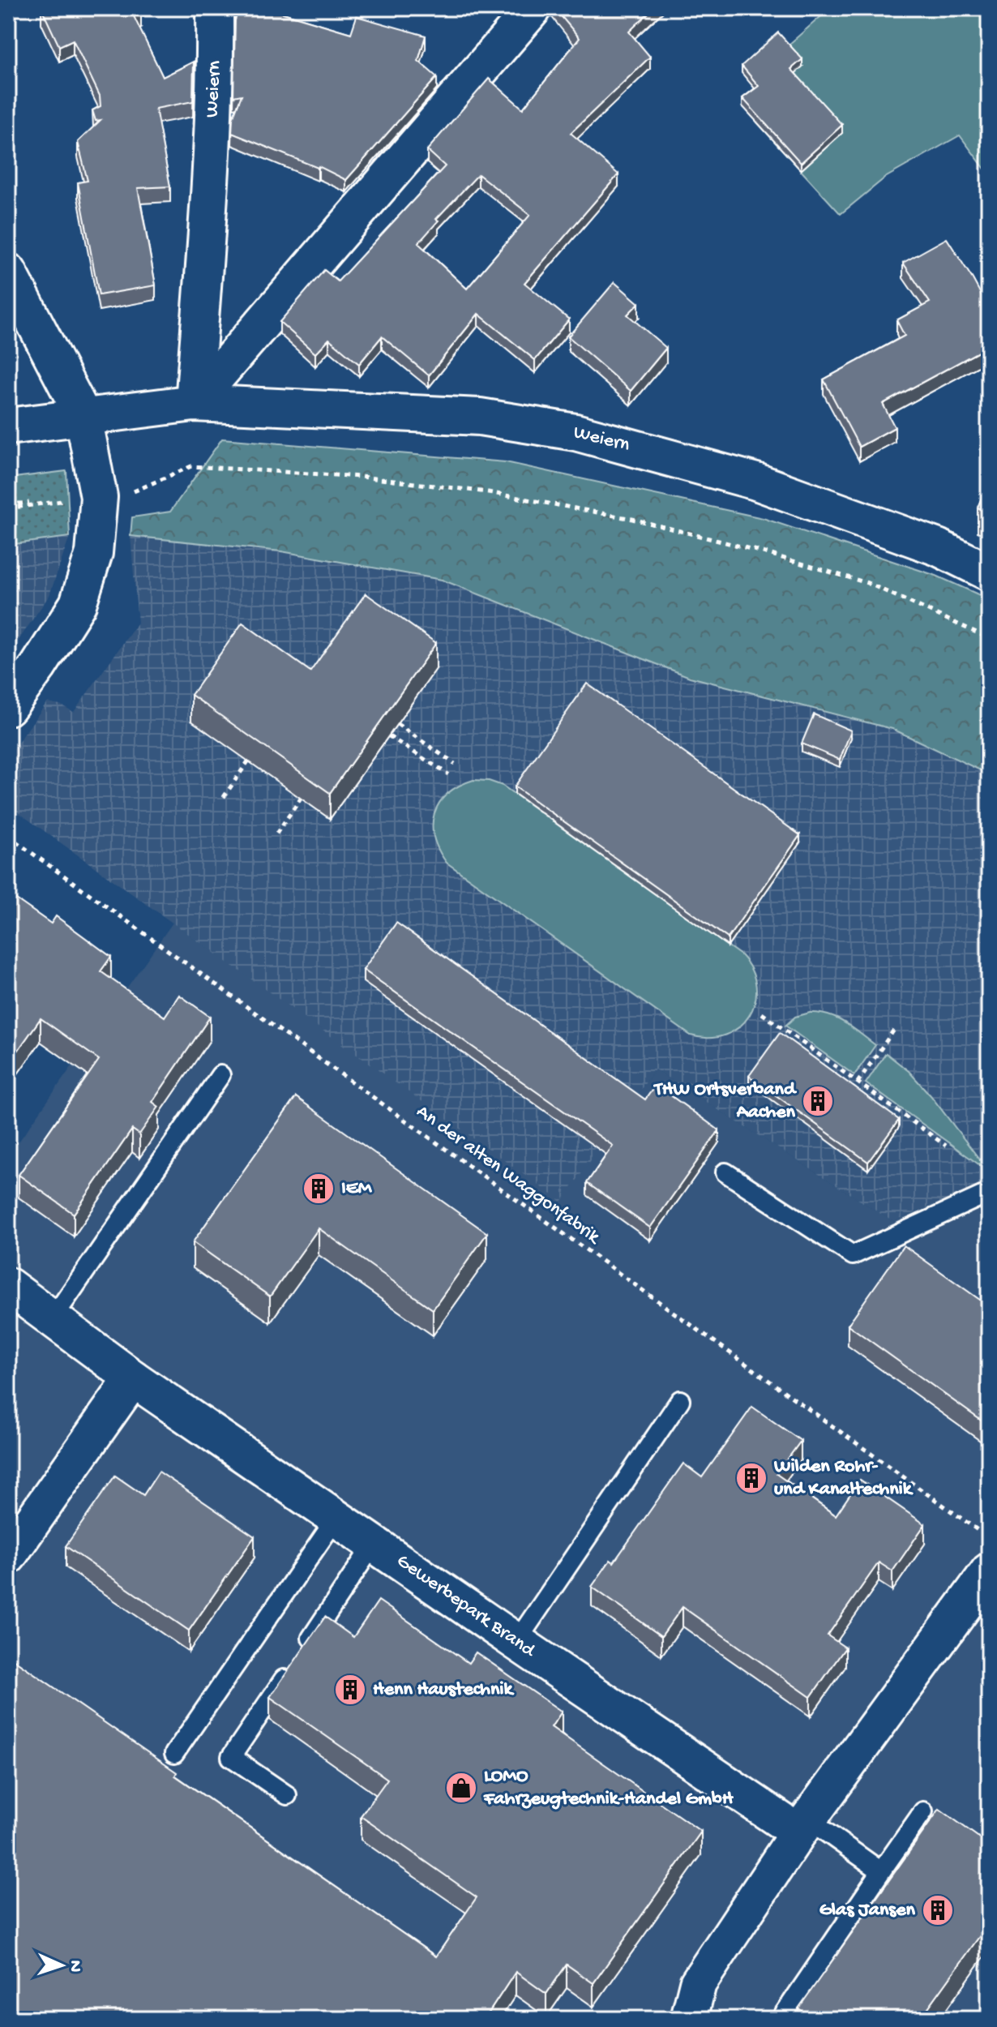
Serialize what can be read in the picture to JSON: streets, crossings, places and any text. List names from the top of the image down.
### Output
{
  "streets": {
    "street": ["Weiern", "Gewerbepark Brand"],
    "path": ["An der alten Waggonfabrik"]
  },
  "places": {
    "building": [
      "THW Ortsverband Aachen",
      "IEM",
      "Wilden Rohr- und Kanaltechnik",
      "Henn Haustechnik",
      "Glas Jansen"
    ],
    "shop": ["LOMO Fahrzeugtechnik-Handel GmbH"]
  },
  "north": "right"
}
